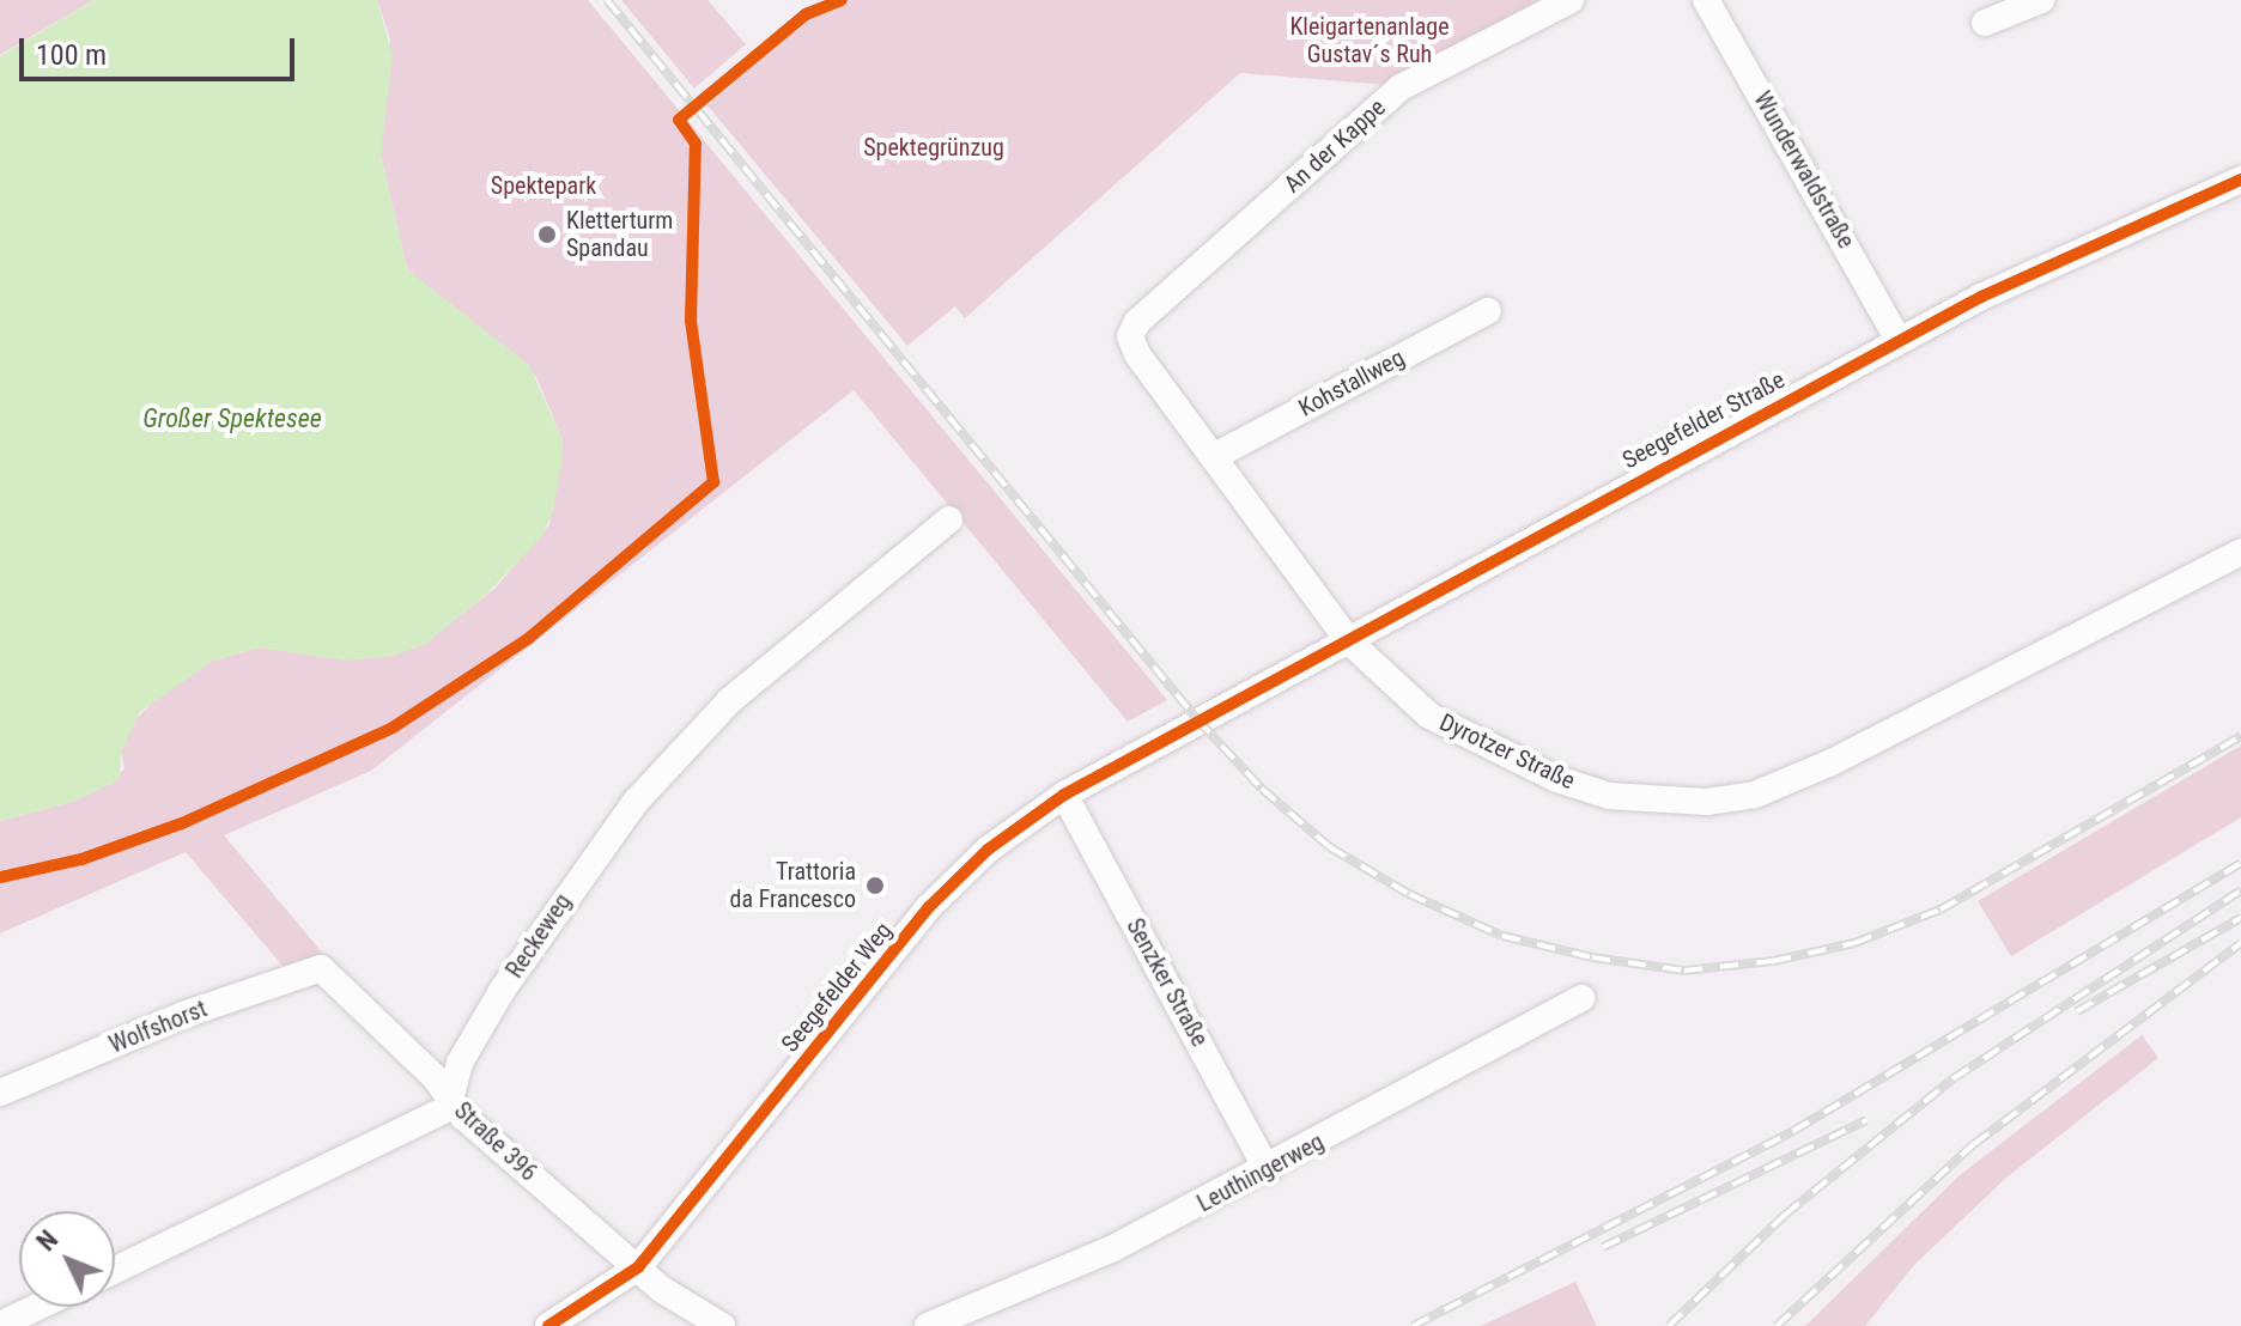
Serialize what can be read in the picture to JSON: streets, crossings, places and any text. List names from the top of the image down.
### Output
{
  "streets": {
    "street": [
      "An der Kappe",
      "Wunderwaldstraße",
      "Kohstallweg",
      "Seegefelder Straße",
      "Dyrotzer Straße",
      "Reckeweg",
      "Senzker Straße",
      "Seegefelder Weg",
      "Wolfshorst",
      "Straße 396",
      "Leuthingerweg"
    ]
  },
  "crossings": [
    ["An der Kappe", "Dyrotzer Straße"],
    ["Wunderwaldstraße", "Seegefelder Straße"],
    ["Kohstallweg", "Dyrotzer Straße"],
    ["Seegefelder Straße", "Dyrotzer Straße"],
    ["Seegefelder Straße", "Seegefelder Weg"],
    ["Reckeweg", "Straße 396"],
    ["Senzker Straße", "Seegefelder Weg"],
    ["Senzker Straße", "Leuthingerweg"],
    ["Seegefelder Weg", "Straße 396"],
    ["Wolfshorst", "Straße 396"]
  ],
  "water": ["Großer Spektesee"],
  "parks": ["Kleigartenanlage Gustav´s Ruh", "Spektegrünzug", "Spektepark"],
  "places": ["Kletterturm Spandau", "Trattoria da Francesco"],
  "scale_bar": "100 m",
  "north": "top left"
}
